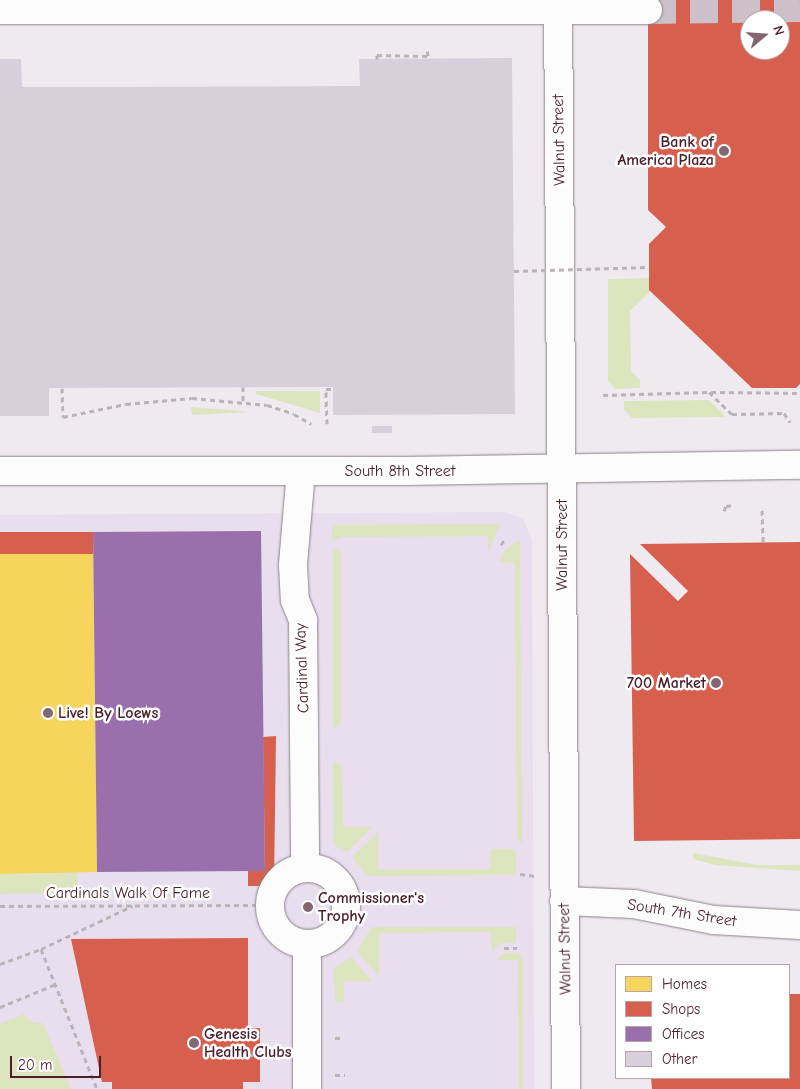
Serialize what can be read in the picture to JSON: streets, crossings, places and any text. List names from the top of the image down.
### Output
{
  "streets": {
    "street": [
      "Walnut Street",
      "South 8th Street",
      "Cardinal Way",
      "South 7th Street"
    ],
    "path": ["Cardinals Walk Of Fame"]
  },
  "crossings": [
    ["Walnut Street", "South 8th Street"],
    ["Walnut Street", "South 7th Street"],
    ["South 8th Street", "Cardinal Way"]
  ],
  "places": [
    "Bank of America Plaza",
    "700 Market",
    "Live! By Loews",
    "Commissioner's Trophy",
    "Genesis Health Clubs"
  ],
  "legend": [
    "Homes",
    "Shops",
    "Offices",
    "Other"
  ],
  "scale_bar": "20 m",
  "north": "right"
}
